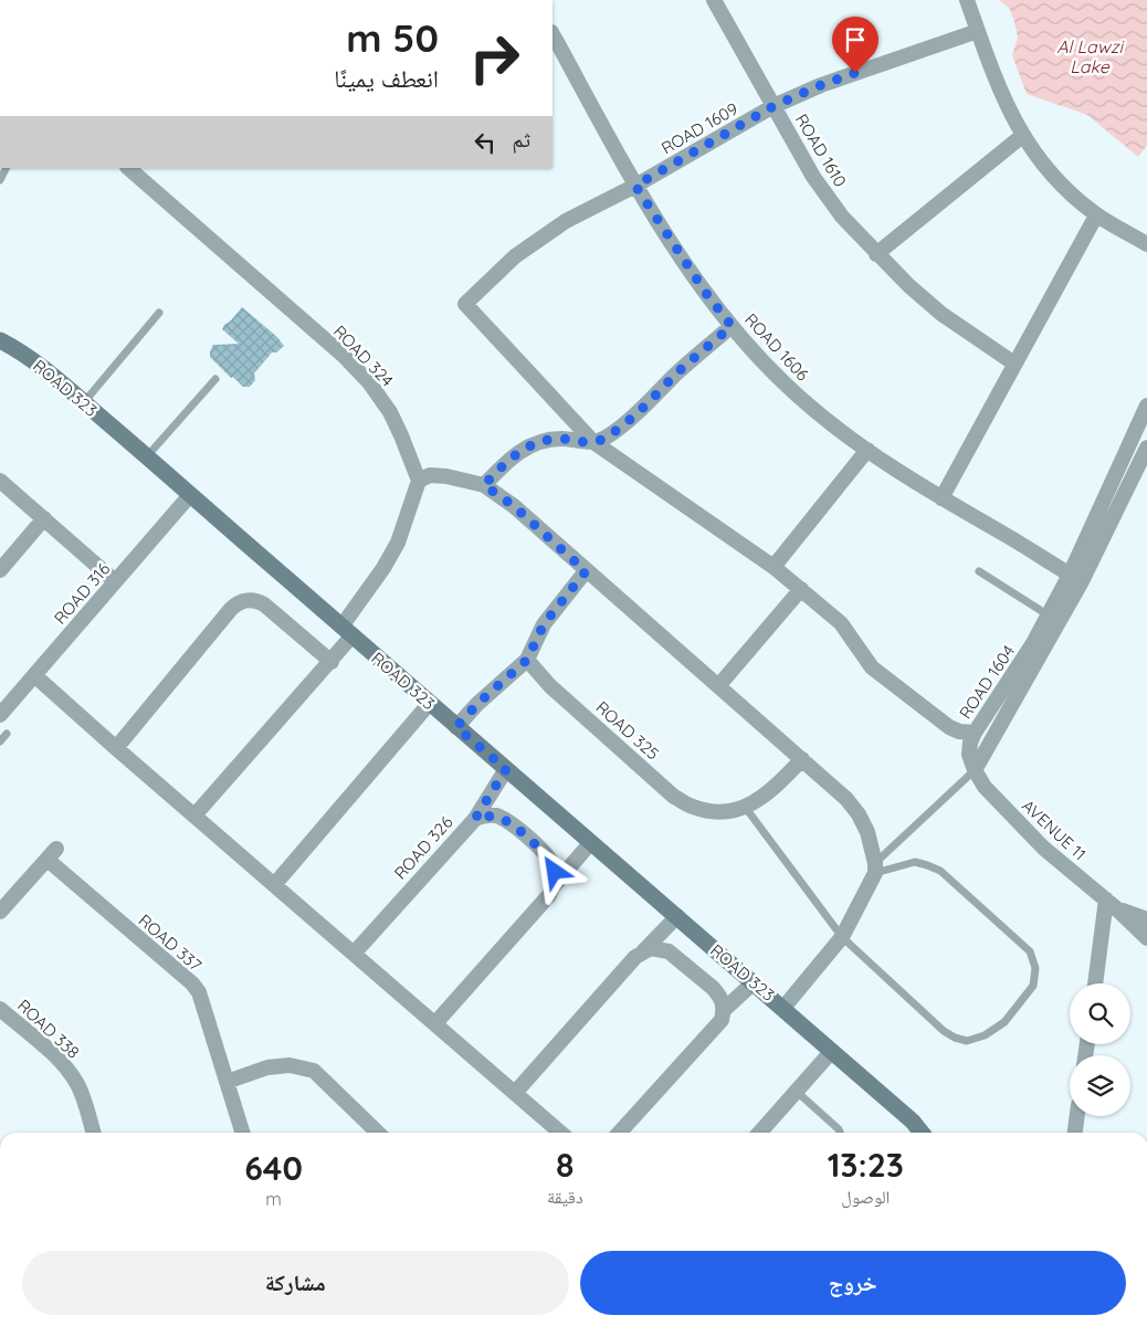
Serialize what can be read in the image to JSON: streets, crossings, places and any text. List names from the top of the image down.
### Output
{
  "streets": {
    "street": [
      "ROAD 1609",
      "ROAD 1610",
      "ROAD 1606",
      "ROAD 324",
      "ROAD 323",
      "ROAD 316",
      "ROAD 1604",
      "ROAD 325",
      "AVENUE 11",
      "ROAD 326",
      "ROAD 337",
      "ROAD 338"
    ]
  },
  "crossings": [
    ["ROAD 1609", "ROAD 1610"],
    ["ROAD 1609", "ROAD 1606"],
    ["ROAD 1606", "ROAD 1604"],
    ["ROAD 323", "ROAD 316"],
    ["ROAD 1604", "AVENUE 11"]
  ],
  "water": ["Al Lawzi Lake"],
  "page": {
    "turn": ["50 m", "انعطف يمينًا"],
    "then": "ثم",
    "eta": [
      "13:23",
      "الوصول",
      "8",
      "دقيقة",
      "640",
      "m"
    ],
    "buttons": ["خروج", "مشاركة"]
  }
}
